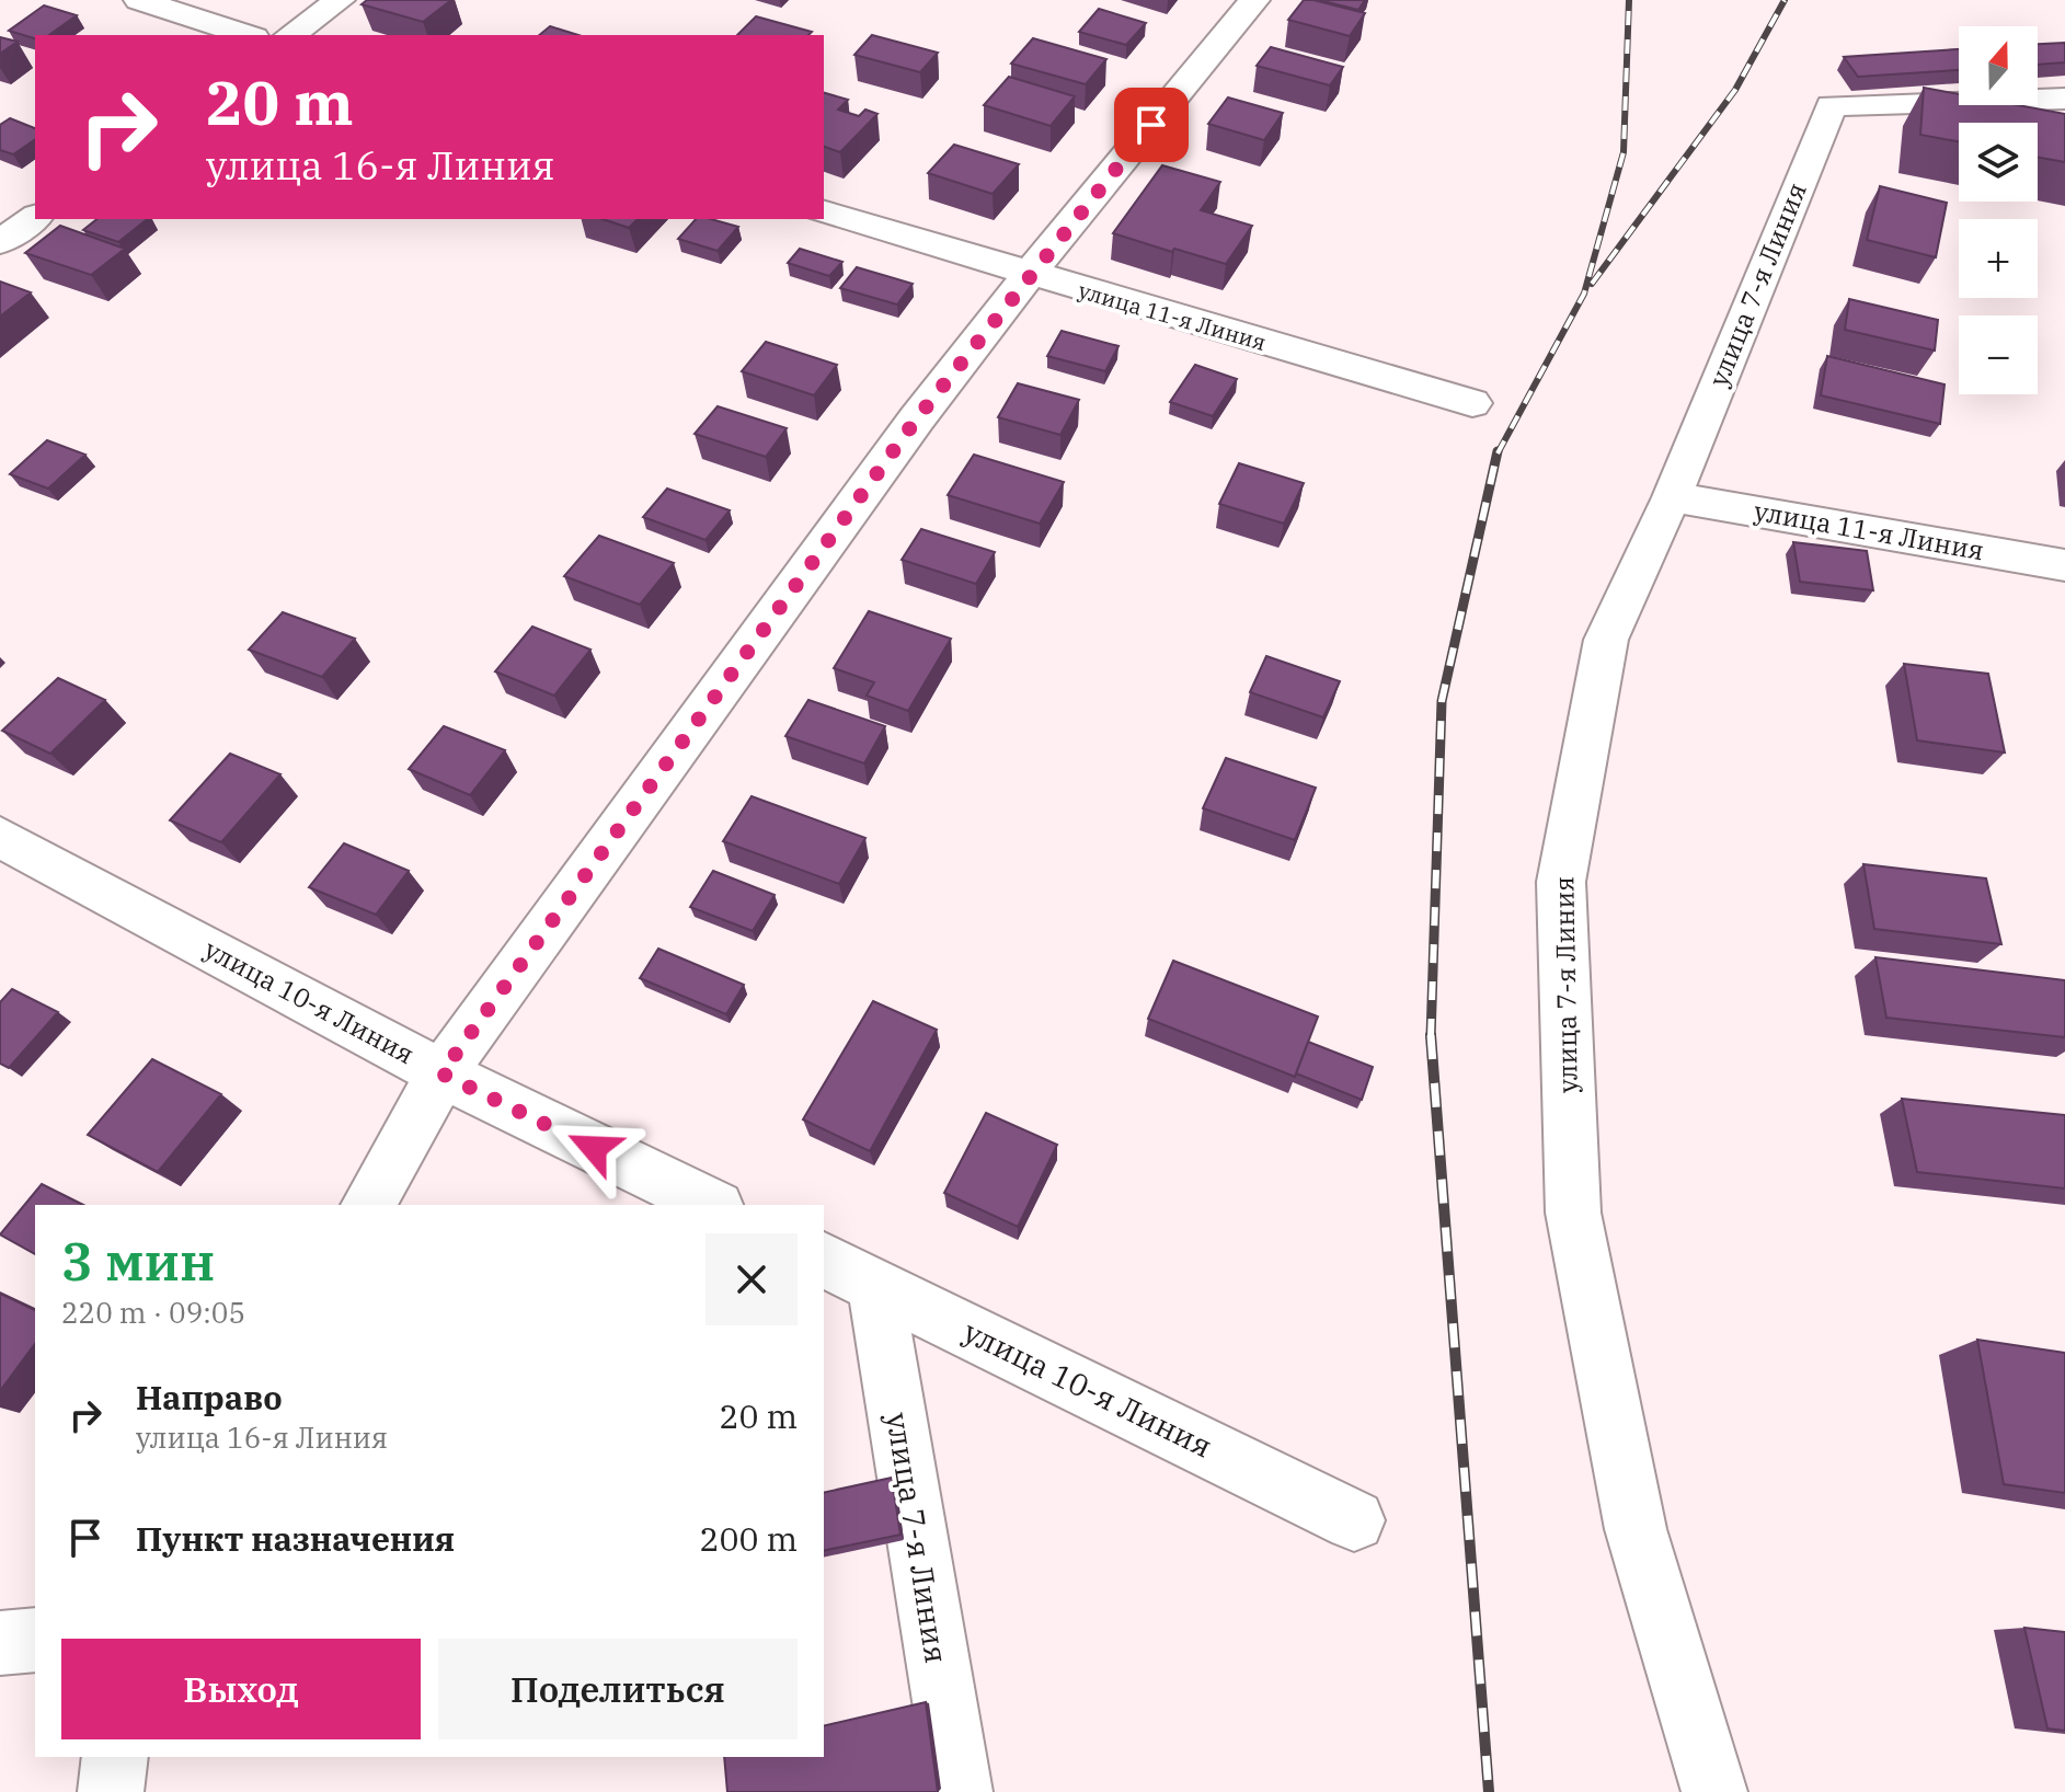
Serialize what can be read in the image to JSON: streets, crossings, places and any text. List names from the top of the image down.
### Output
{
  "streets": {
    "street": ["улица 7-я Линия", "улица 11-я Линия", "улица 10-я Линия"]
  },
  "crossings": [
    ["улица 7-я Линия", "улица 11-я Линия"],
    ["улица 7-я Линия", "улица 10-я Линия"]
  ],
  "north": "top",
  "page": {
    "map_buttons": ["+", "−"],
    "turn": ["20 m", "улица 16-я Линия"],
    "heading": ["3 мин", "220 m · 09:05"],
    "list": [
      {
        "name": "Направо",
        "note": "улица 16-я Линия",
        "value": "20 m"
      },
      {
        "name": "Пункт назначения",
        "value": "200 m"
      }
    ],
    "buttons": ["Выход", "Поделиться"]
  }
}
